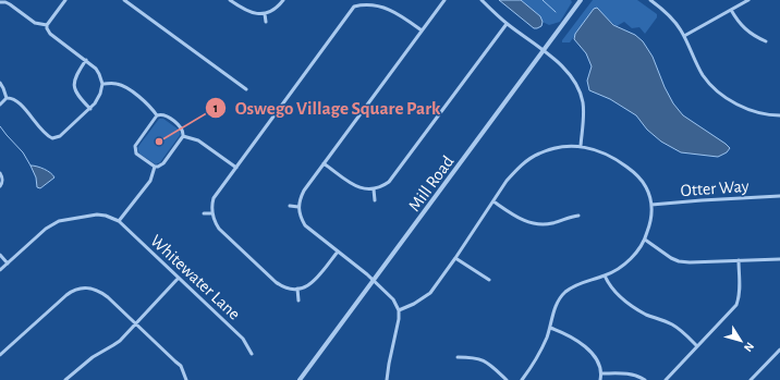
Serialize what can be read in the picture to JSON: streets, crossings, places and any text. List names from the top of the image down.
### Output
{
  "streets": {
    "street": ["Mill Road", "Otter Way", "Whitewater Lane"]
  },
  "places": ["Oswego Village Square Park"],
  "north": "bottom right"
}
